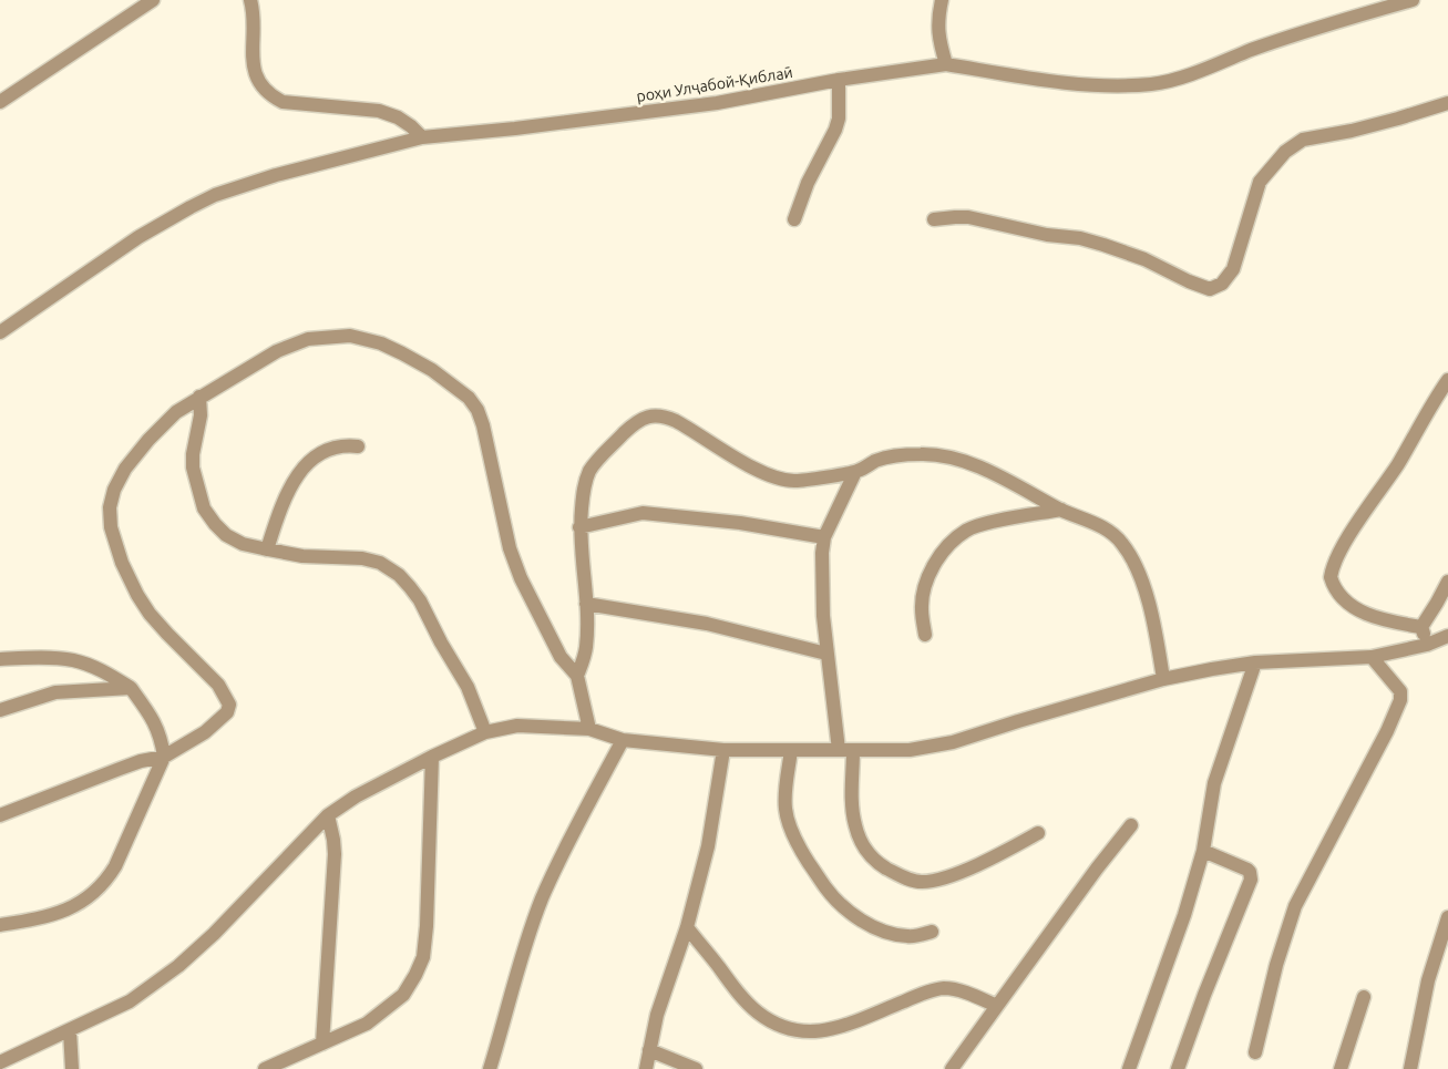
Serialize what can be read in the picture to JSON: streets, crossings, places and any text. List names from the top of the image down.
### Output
{
  "streets": {
    "street": ["роҳи Улҷабой-Қиблаӣ"]
  }
}
